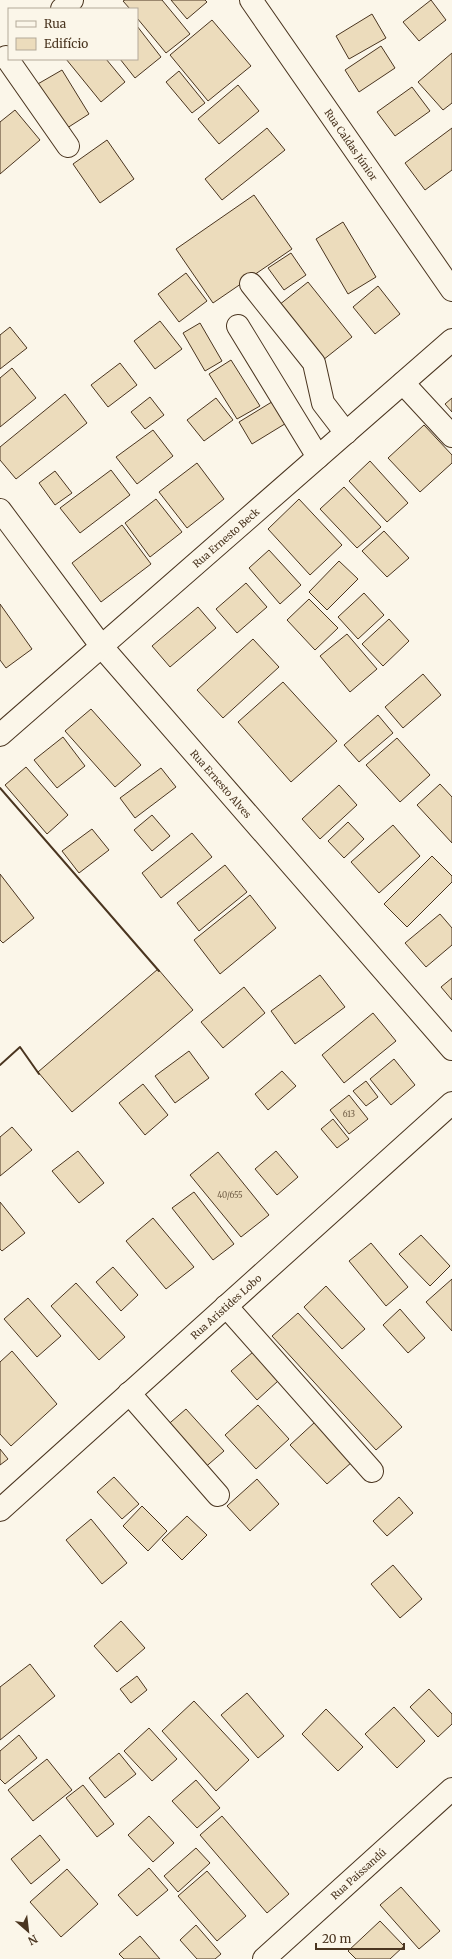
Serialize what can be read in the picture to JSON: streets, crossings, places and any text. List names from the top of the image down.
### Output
{
  "streets": {
    "street": [
      "Rua Caldas Júnior",
      "Rua Ernesto Beck",
      "Rua Ernesto Alves",
      "Rua Aristides Lobo",
      "Rua Paissandú"
    ]
  },
  "crossings": [
    ["Rua Ernesto Beck", "Rua Ernesto Alves"]
  ],
  "house_numbers": ["613", "40/655"],
  "legend": ["Rua", "Edifício"],
  "scale_bar": "20 m",
  "north": "bottom right"
}
